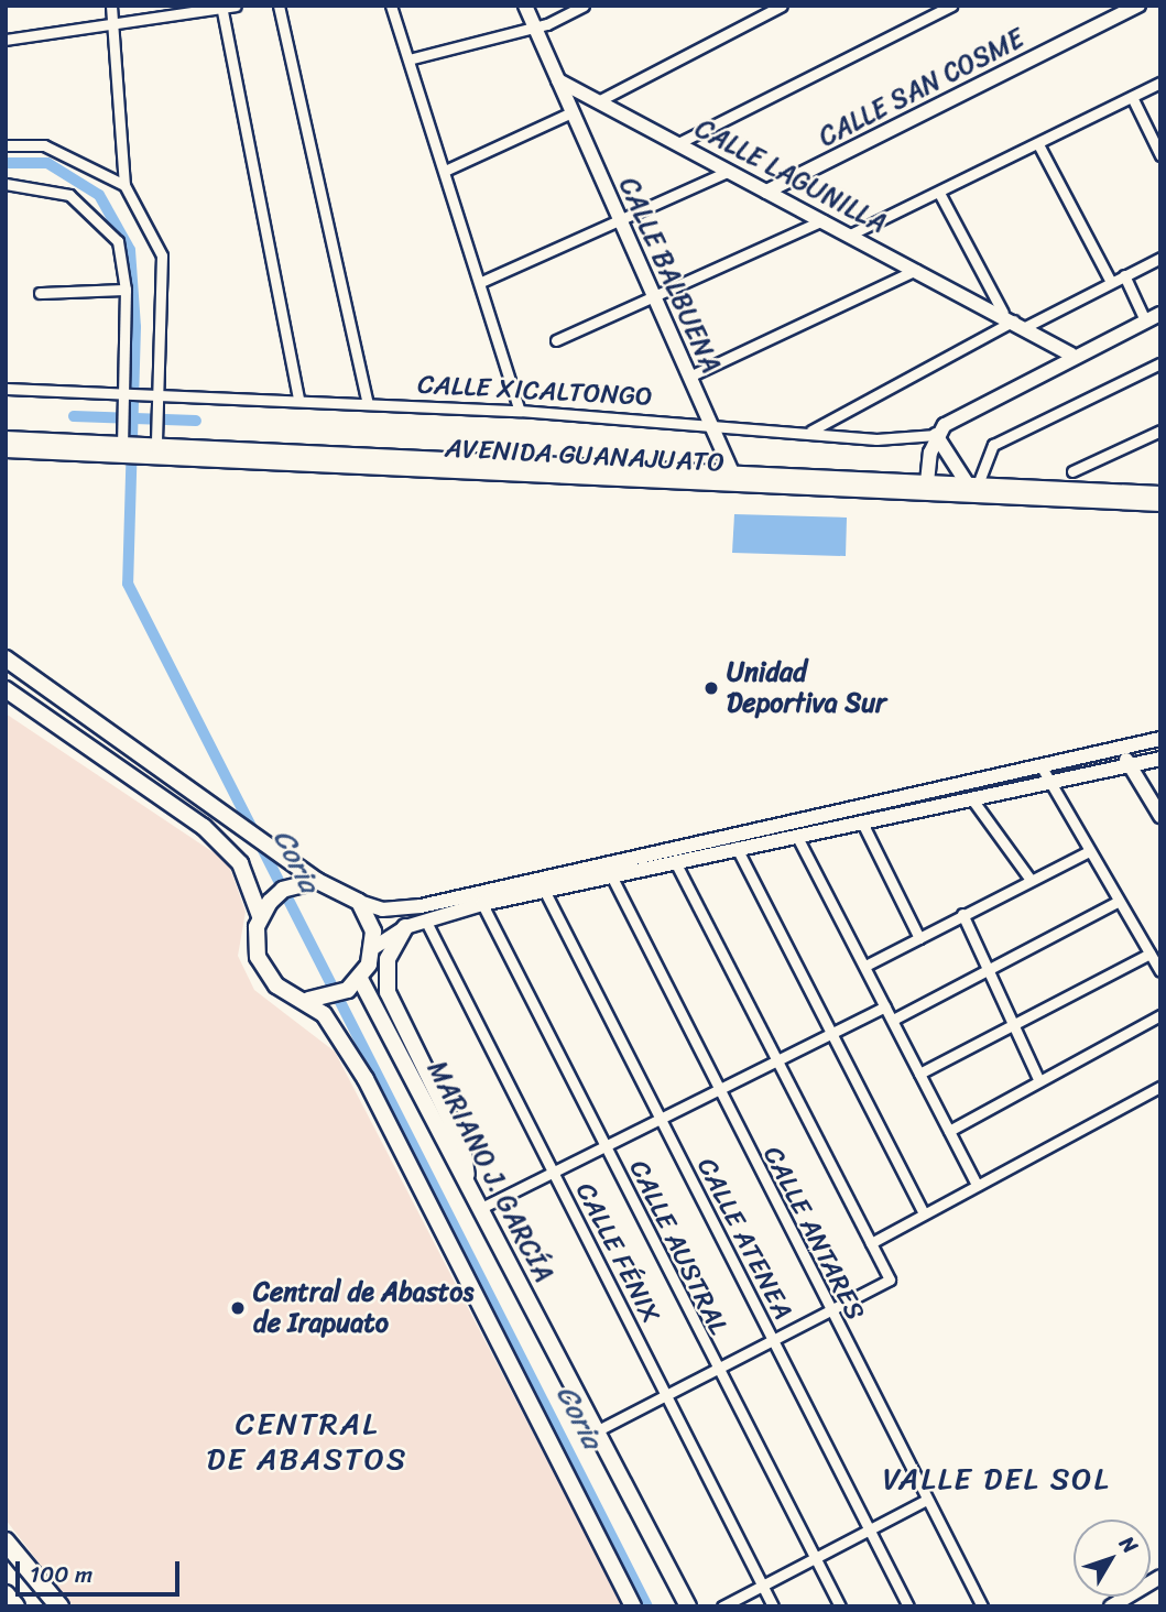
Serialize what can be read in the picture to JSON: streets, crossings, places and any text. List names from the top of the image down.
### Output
{
  "streets": {
    "main road": ["MARIANO J. GARCÍA"],
    "street": [
      "CALLE SAN COSME",
      "CALLE LAGUNILLA",
      "CALLE BALBUENA",
      "CALLE XICALTONGO",
      "AVENIDA GUANAJUATO",
      "CALLE ANTARES",
      "CALLE ATENEA",
      "CALLE AUSTRAL",
      "CALLE FÉNIX"
    ]
  },
  "crossings": [
    ["CALLE SAN COSME", "CALLE LAGUNILLA"],
    ["CALLE LAGUNILLA", "CALLE BALBUENA"],
    ["CALLE BALBUENA", "CALLE XICALTONGO"],
    ["CALLE BALBUENA", "AVENIDA GUANAJUATO"]
  ],
  "districts": ["CENTRAL DE ABASTOS", "VALLE DEL SOL"],
  "water": ["Coria"],
  "places": ["Unidad Deportiva Sur", "Central de Abastos de Irapuato"],
  "scale_bar": "100 m",
  "north": "top right"
}
